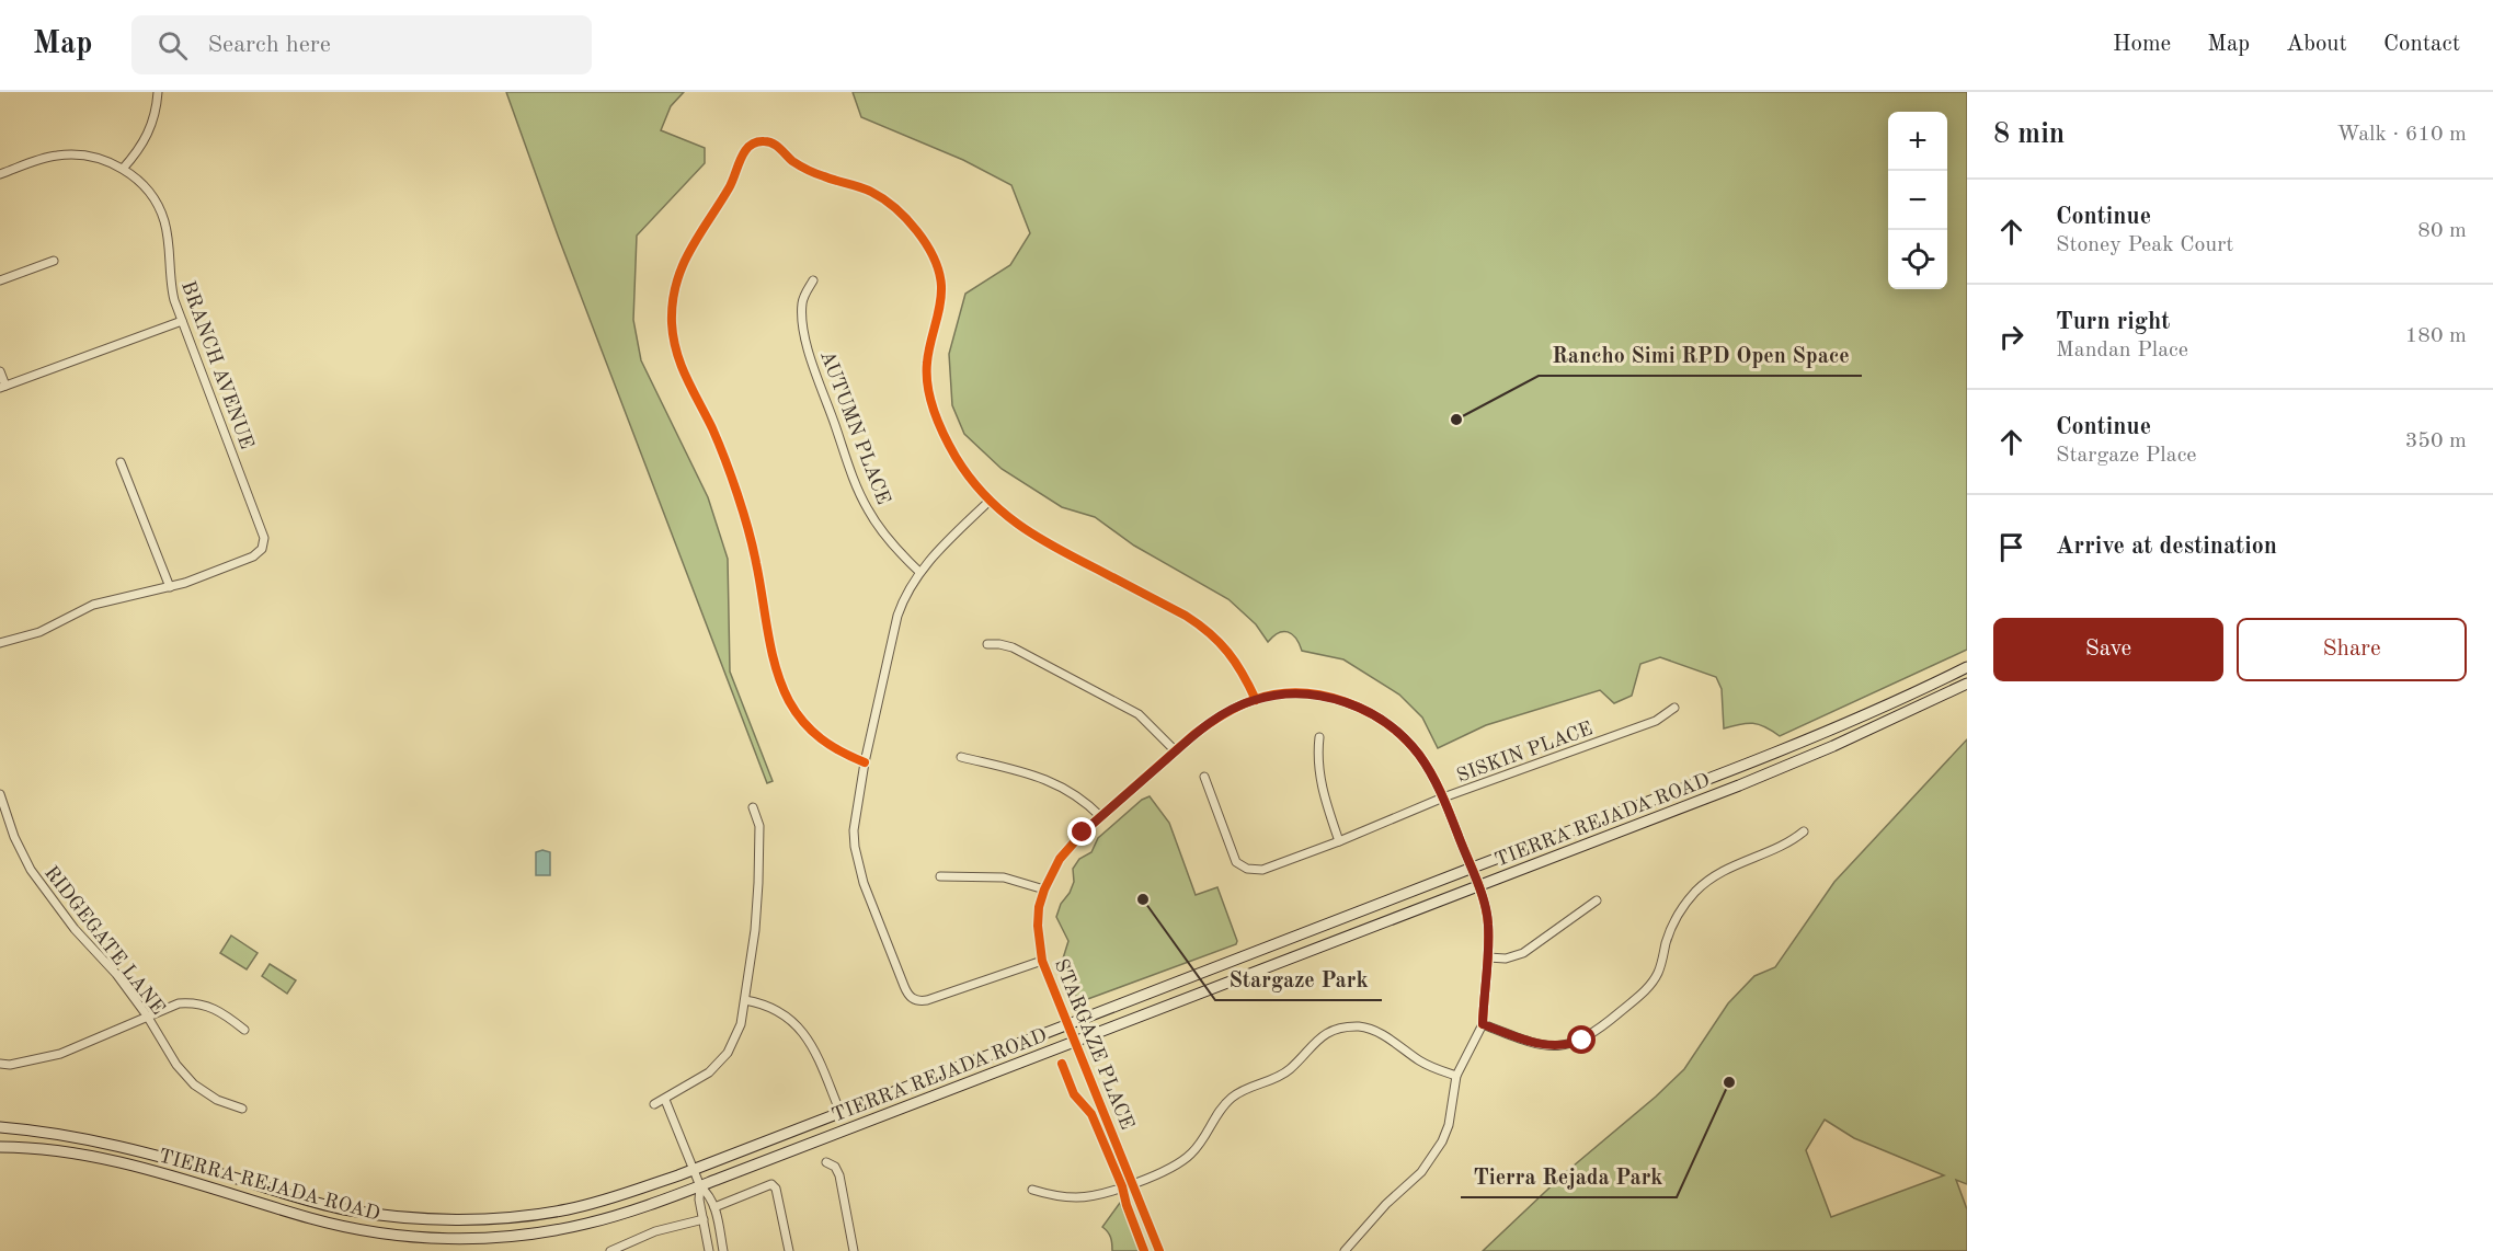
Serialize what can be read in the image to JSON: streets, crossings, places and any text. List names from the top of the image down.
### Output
{
  "streets": {
    "main road": ["TIERRA REJADA ROAD"],
    "street": [
      "BRANCH AVENUE",
      "AUTUMN PLACE",
      "SISKIN PLACE",
      "RIDGEGATE LANE",
      "STARGAZE PLACE"
    ]
  },
  "crossings": [
    ["SISKIN PLACE", "STARGAZE PLACE"],
    ["TIERRA REJADA ROAD", "STARGAZE PLACE"]
  ],
  "places": ["Rancho Simi RPD Open Space", "Stargaze Park", "Tierra Rejada Park"],
  "page": {
    "header": "Map",
    "search": "Search here",
    "nav": [
      "Home",
      "Map",
      "About",
      "Contact"
    ],
    "heading": ["8 min", "Walk · 610 m"],
    "map_buttons": ["+", "−"],
    "list": [
      ["Continue", "Stoney Peak Court", "80 m"],
      ["Turn right", "Mandan Place", "180 m"],
      ["Continue", "Stargaze Place", "350 m"],
      "Arrive at destination"
    ],
    "buttons": ["Save", "Share"]
  }
}
